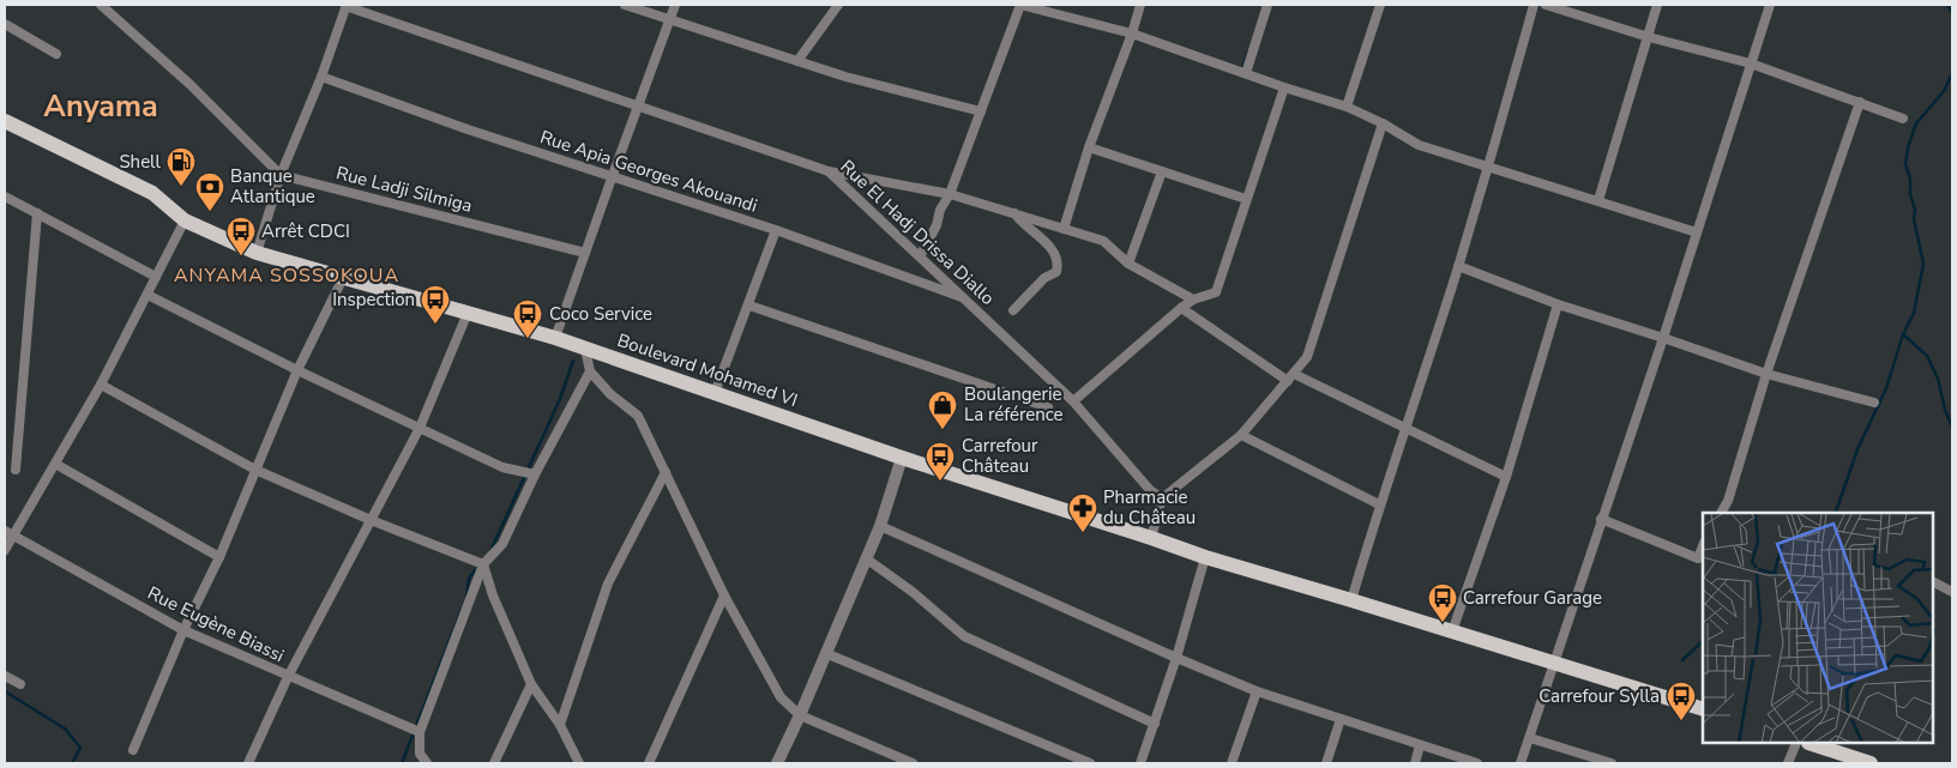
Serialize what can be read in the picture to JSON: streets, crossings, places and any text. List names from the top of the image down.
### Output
{
  "streets": {
    "main road": ["Boulevard Mohamed VI"],
    "street": [
      "Rue Apia Georges Akouandi",
      "Rue Ladji Silmiga",
      "Rue El Hadj Drissa Diallo",
      "Rue Eugène Biassi"
    ]
  },
  "crossings": [
    ["Rue Apia Georges Akouandi", "Rue El Hadj Drissa Diallo"]
  ],
  "districts": ["Anyama", "ANYAMA SOSSOKOUA"],
  "places": {
    "fuel station": ["Shell"],
    "bank": ["Banque Atlantique"],
    "bus stop": [
      "Arrêt CDCI",
      "Inspection",
      "Coco Service",
      "Carrefour Château",
      "Carrefour Garage",
      "Carrefour Sylla"
    ],
    "shop": ["Boulangerie La référence"],
    "pharmacy": ["Pharmacie du Château"]
  }
}
